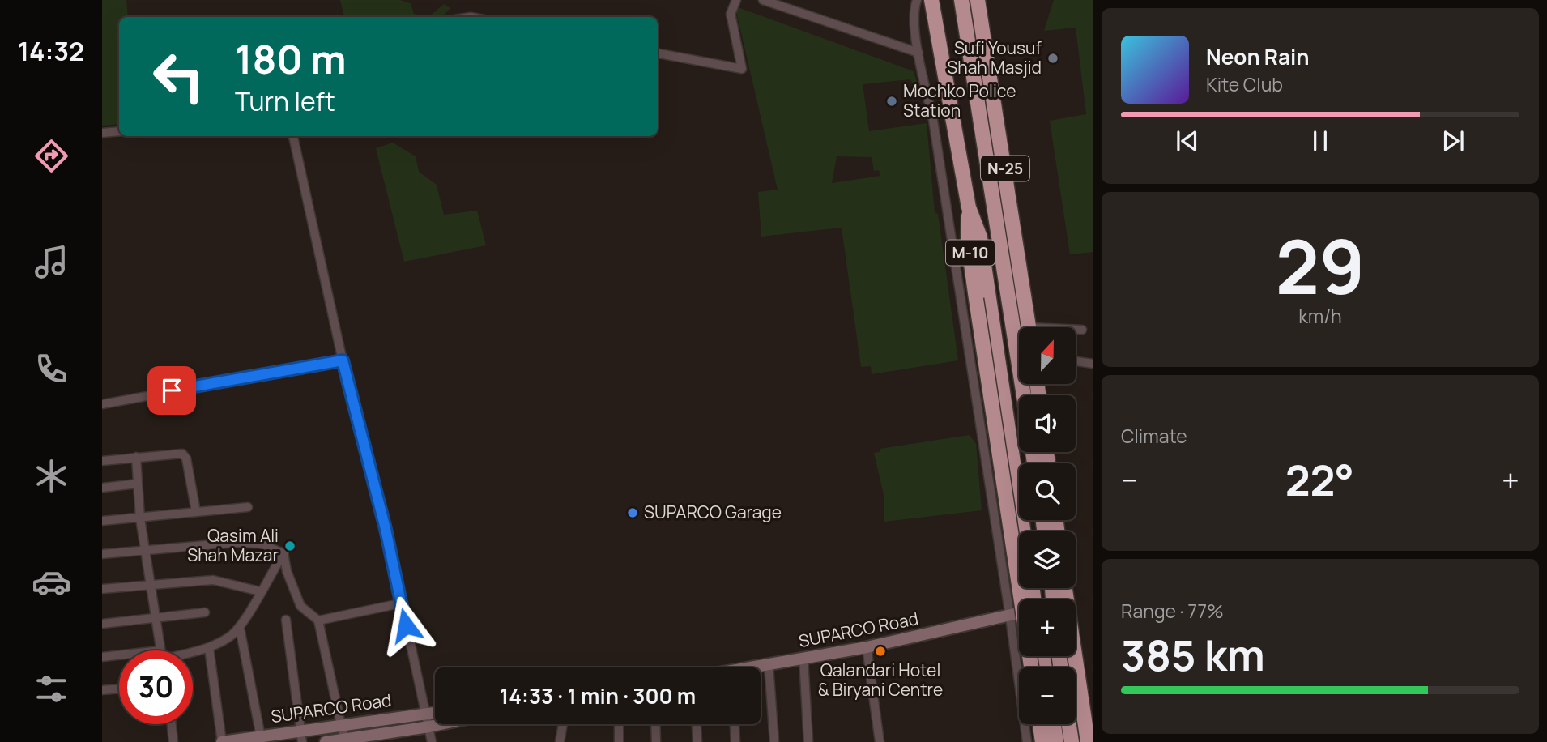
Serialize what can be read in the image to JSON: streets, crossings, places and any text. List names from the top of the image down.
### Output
{
  "streets": {
    "highway": ["N-25", "M-10"],
    "street": ["SUPARCO Road"]
  },
  "places": [
    "Sufi Yousuf Shah Masjid",
    "Mochko Police Station",
    "SUPARCO Garage",
    "Qasim Ali Shah Mazar",
    "Qalandari Hotel & Biryani Centre"
  ],
  "north": "top",
  "page": {
    "tabs": "14:32",
    "turn": ["180 m", "Turn left"],
    "song": ["Neon Rain", "Kite Club"],
    "tile": [
      ["29", "km/h"],
      "Climate",
      ["Range · 77%", "385 km"]
    ],
    "map_buttons": ["+", "−"],
    "heat": ["−", "22°", "+"],
    "limit": "30",
    "trip": "14:33 · 1 min · 300 m"
  }
}
